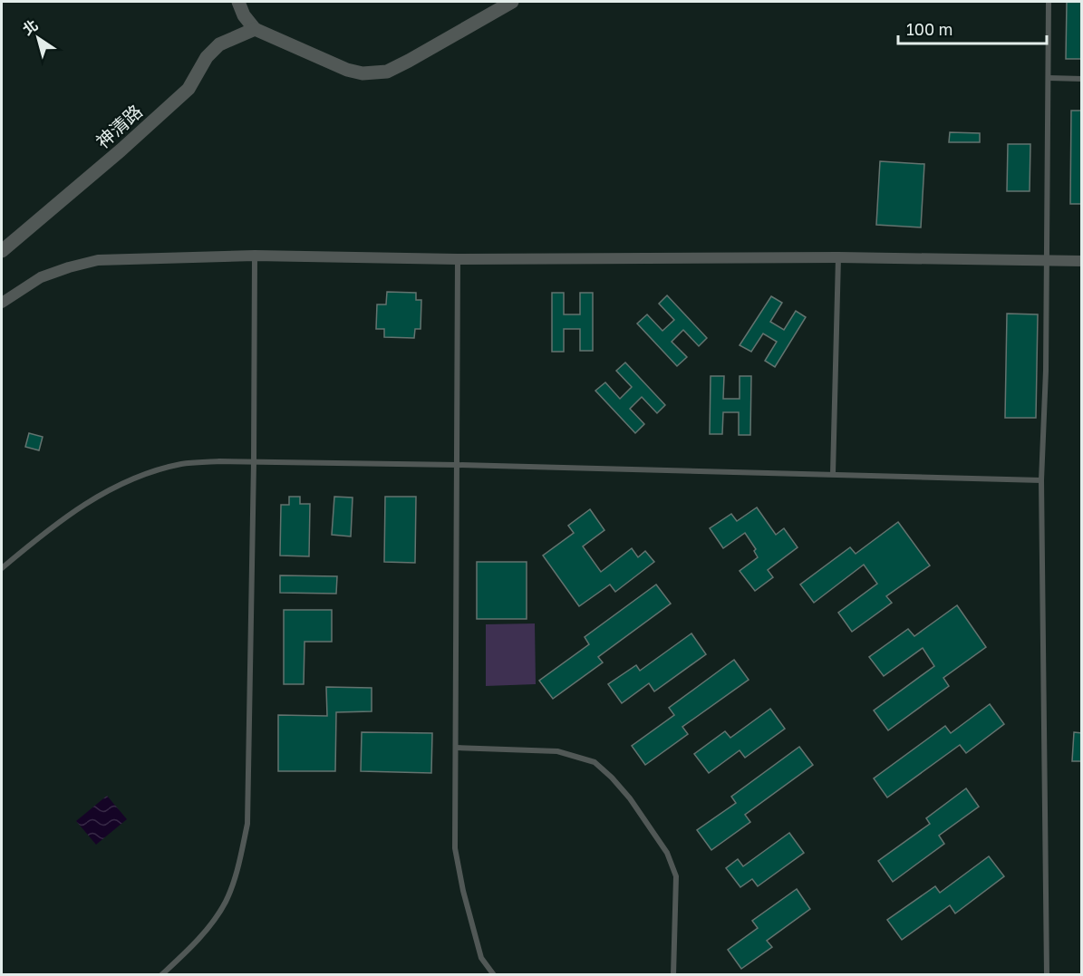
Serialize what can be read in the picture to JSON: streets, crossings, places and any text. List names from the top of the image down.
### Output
{
  "streets": {
    "street": ["神清路"]
  },
  "scale_bar": "100 m",
  "north": "top left"
}
